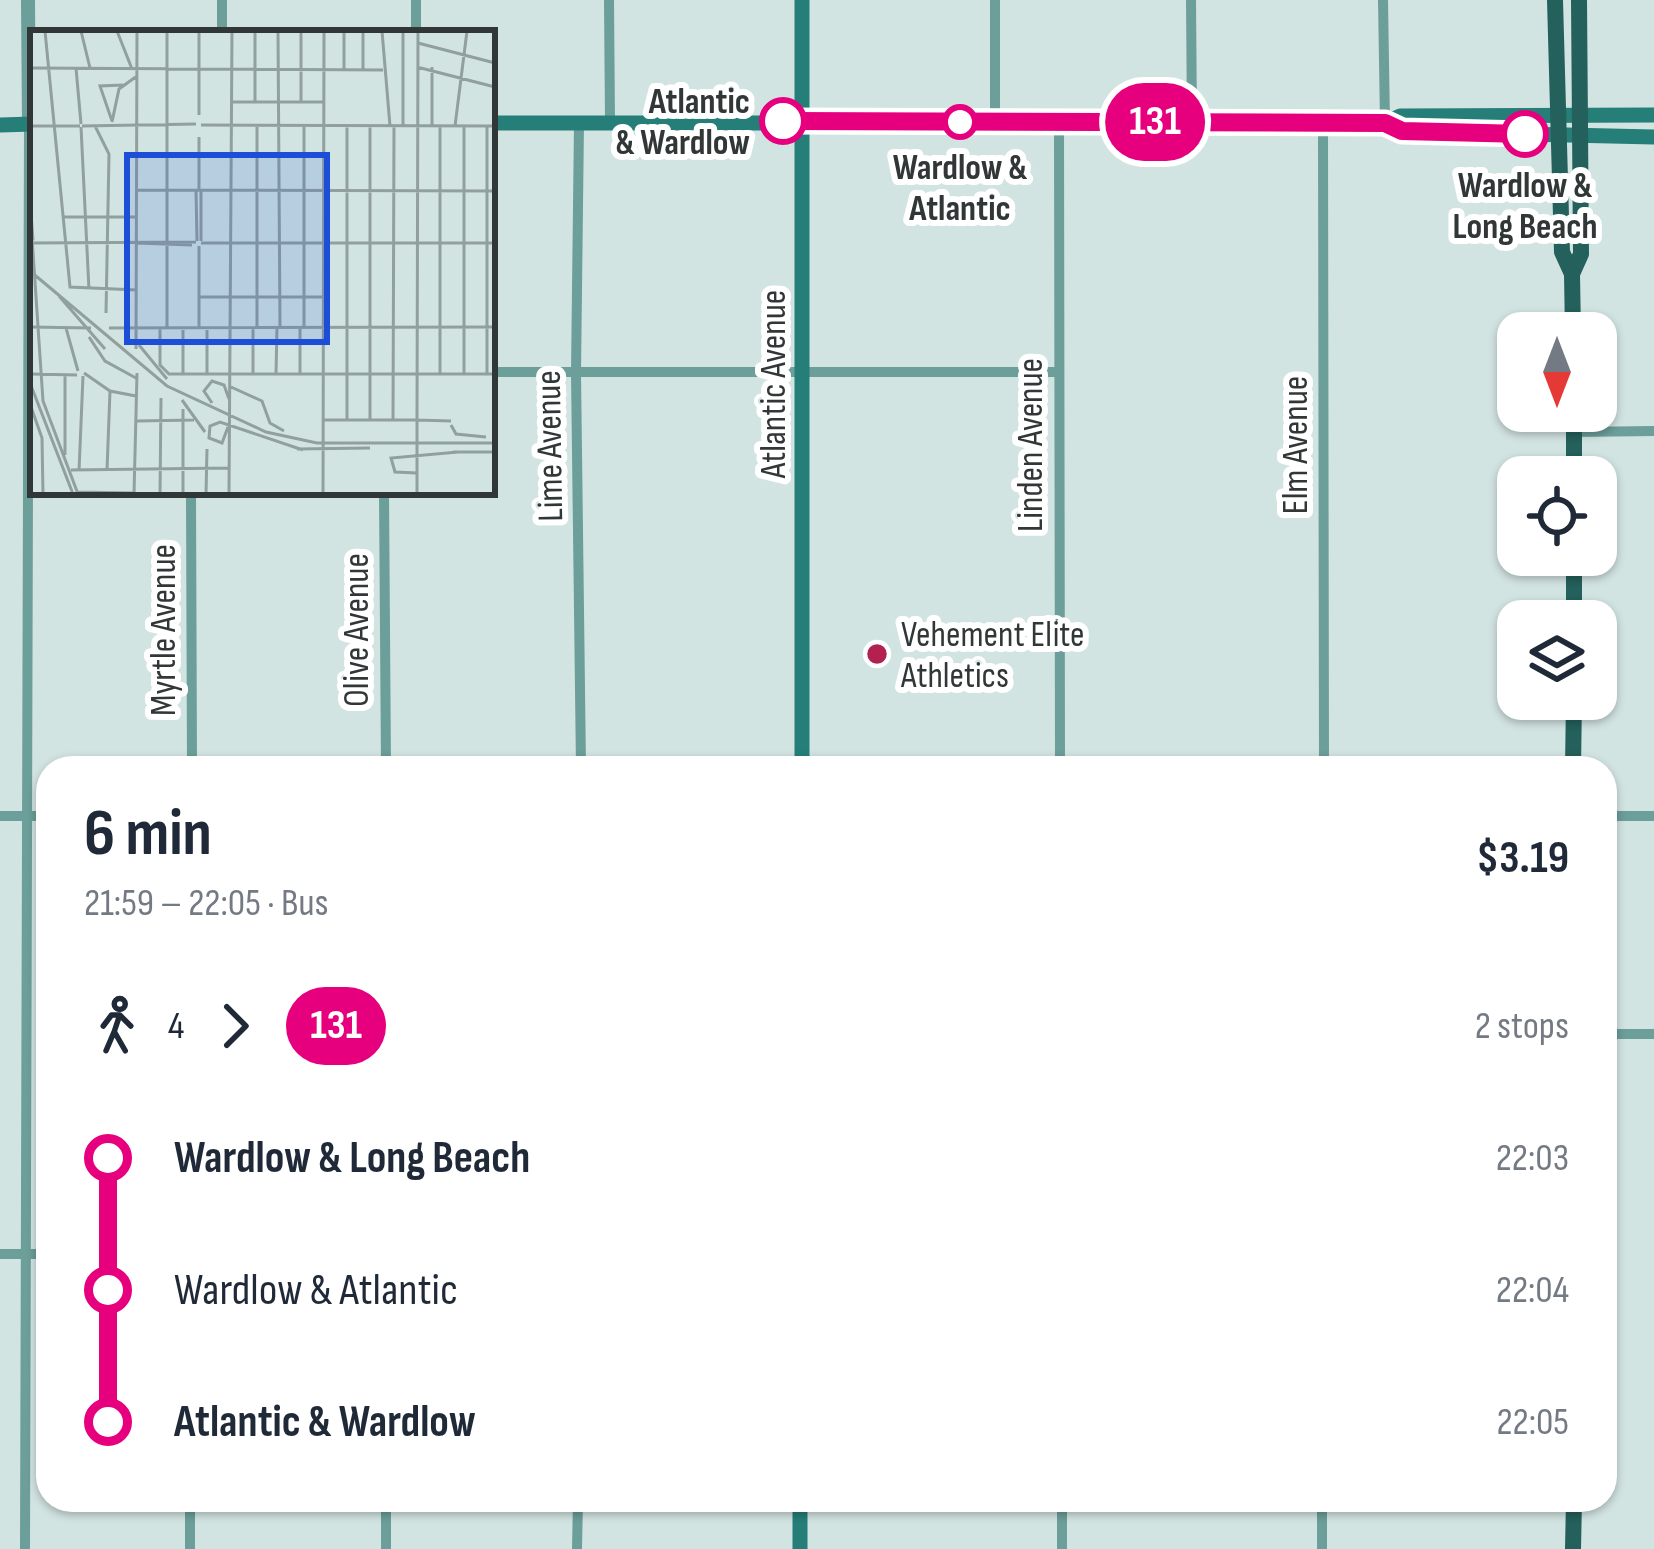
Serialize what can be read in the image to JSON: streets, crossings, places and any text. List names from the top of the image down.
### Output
{
  "streets": {
    "main road": ["Atlantic Avenue"],
    "street": [
      "Linden Avenue",
      "Elm Avenue",
      "Lime Avenue",
      "Myrtle Avenue",
      "Olive Avenue"
    ]
  },
  "places": [
    "Atlantic & Wardlow",
    "Wardlow & Atlantic",
    "Wardlow & Long Beach",
    "Vehement Elite Athletics"
  ],
  "lines": ["bus line 131"],
  "north": "bottom",
  "page": {
    "on_map": "131",
    "heading": ["6 min", "21:59 – 22:05 · Bus", "$3.19"],
    "legs": ["4", "131", "2 stops"],
    "list": [
      {
        "name": "Wardlow & Long Beach",
        "value": "22:03"
      },
      {
        "name": "Wardlow & Atlantic",
        "value": "22:04"
      },
      {
        "name": "Atlantic & Wardlow",
        "value": "22:05"
      }
    ]
  }
}
